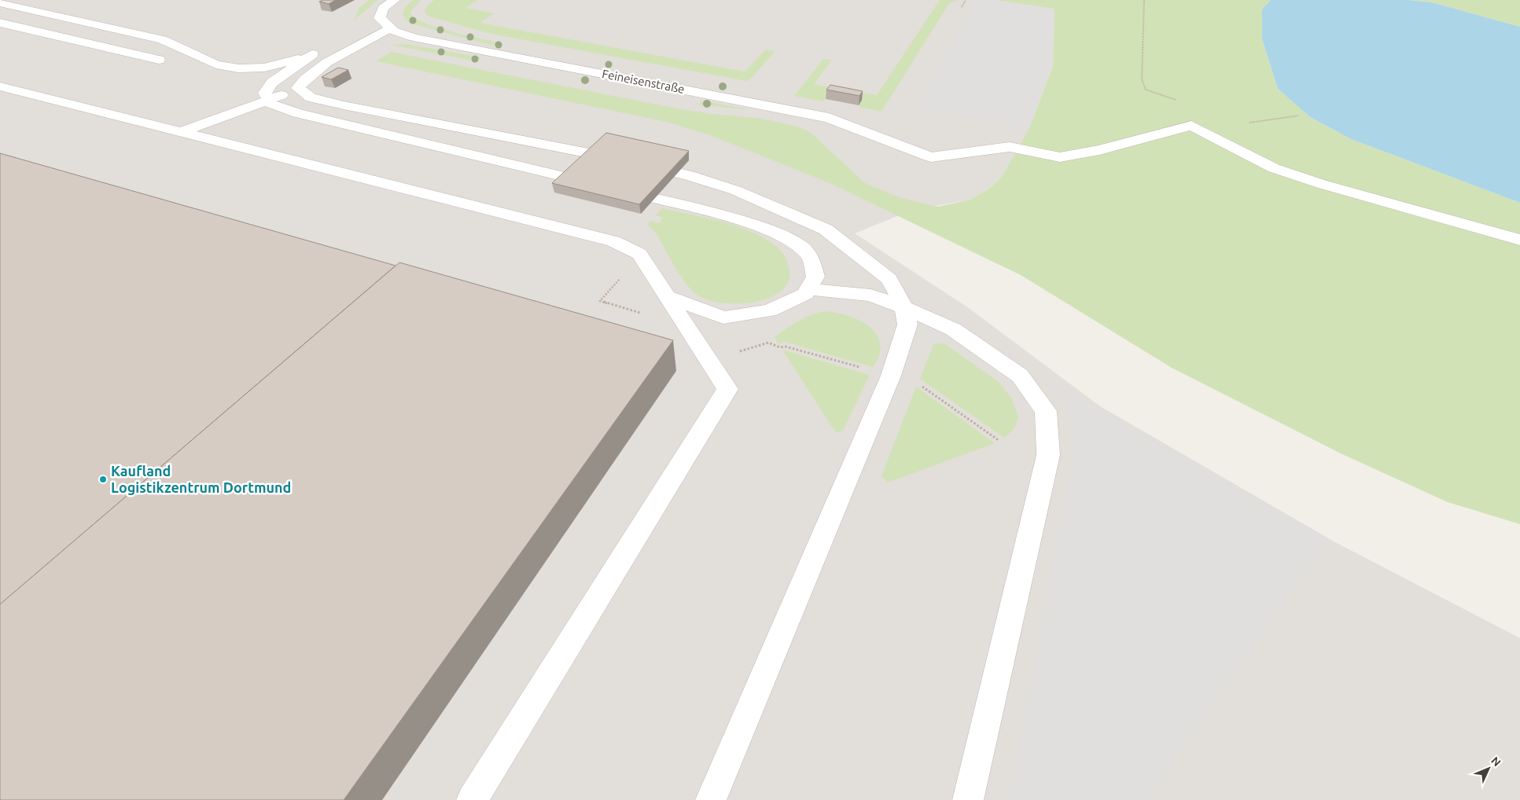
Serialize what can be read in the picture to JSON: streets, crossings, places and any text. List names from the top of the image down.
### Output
{
  "streets": {
    "street": ["Feineisenstraße"]
  },
  "places": ["Kaufland Logistikzentrum Dortmund"],
  "north": "top right"
}
